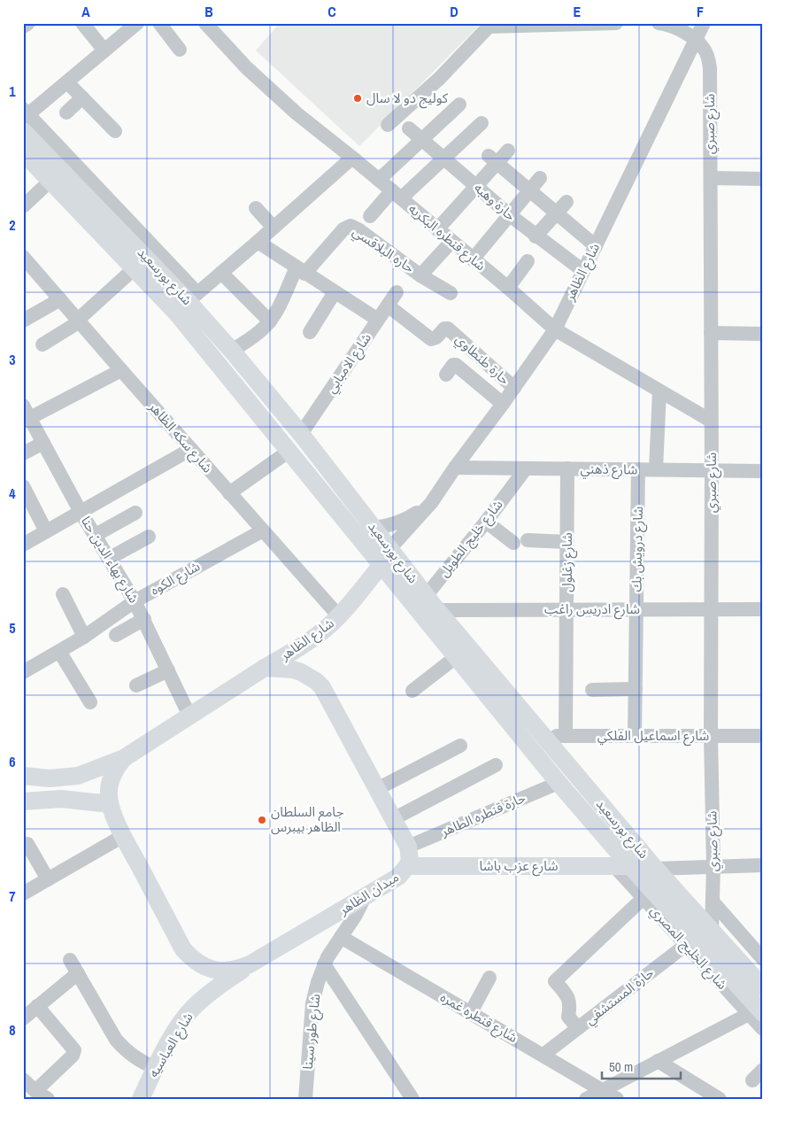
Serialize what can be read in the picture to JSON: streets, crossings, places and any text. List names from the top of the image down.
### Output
{
  "streets": {
    "main road": [
      "شارع الظاهر",
      "شارع بورسعيد",
      "شارع عزب باشا",
      "ميدان الظاهر",
      "شارع العباسيه"
    ],
    "street": [
      "شارع صبري",
      "حارة وهبه",
      "شارع قنطره البكريه",
      "حاره البلاقسي",
      "حارة طنطاوي",
      "شارع الامبابي",
      "شارع سكه الظاهر",
      "شارع ذهني",
      "شارع خليج الطويل",
      "شارع درويش بك",
      "شارع بهاء الدين حنا",
      "شارع زغلول",
      "شارع الكوه",
      "شارع ادريس راغب",
      "شارع اسماعيل الفلكي",
      "حارة قنطره الطاهر",
      "شارع الخليج المصري",
      "حارة المستشفي",
      "شارع قنطره غمره",
      "شارع طور سينا"
    ]
  },
  "crossings": [
    ["شارع صبري", "شارع قنطره البكريه"],
    ["شارع صبري", "شارع الظاهر"],
    ["شارع صبري", "شارع بورسعيد"],
    ["شارع صبري", "شارع ذهني"],
    ["شارع صبري", "شارع ادريس راغب"],
    ["شارع صبري", "شارع اسماعيل الفلكي"],
    ["حارة وهبه", "شارع الظاهر"],
    ["شارع قنطره البكريه", "شارع الظاهر"],
    ["شارع الظاهر", "شارع بورسعيد"],
    ["شارع الظاهر", "حارة طنطاوي"],
    ["شارع الظاهر", "شارع سكه الظاهر"],
    ["شارع الظاهر", "شارع ذهني"],
    ["شارع الظاهر", "ميدان الظاهر"],
    ["شارع بورسعيد", "شارع الامبابي"],
    ["شارع بورسعيد", "شارع خليج الطويل"],
    ["شارع بورسعيد", "شارع ادريس راغب"],
    ["شارع بورسعيد", "شارع اسماعيل الفلكي"],
    ["شارع بورسعيد", "حارة قنطره الطاهر"],
    ["شارع بورسعيد", "شارع عزب باشا"],
    ["شارع بورسعيد", "شارع الخليج المصري"],
    ["شارع بورسعيد", "حارة المستشفي"],
    ["حارة طنطاوي", "شارع الامبابي"],
    ["شارع سكه الظاهر", "شارع الكوه"],
    ["شارع ذهني", "شارع خليج الطويل"],
    ["شارع ذهني", "شارع درويش بك"],
    ["شارع ذهني", "شارع زغلول"],
    ["شارع خليج الطويل", "شارع ادريس راغب"],
    ["شارع درويش بك", "شارع ادريس راغب"],
    ["شارع درويش بك", "شارع اسماعيل الفلكي"],
    ["شارع بهاء الدين حنا", "شارع الكوه"],
    ["شارع بهاء الدين حنا", "ميدان الظاهر"],
    ["شارع زغلول", "شارع ادريس راغب"],
    ["شارع زغلول", "شارع اسماعيل الفلكي"],
    ["حارة قنطره الطاهر", "ميدان الظاهر"],
    ["شارع عزب باشا", "ميدان الظاهر"],
    ["شارع عزب باشا", "شارع الخليج المصري"],
    ["ميدان الظاهر", "شارع طور سينا"],
    ["ميدان الظاهر", "شارع العباسيه"],
    ["شارع الخليج المصري", "حارة المستشفي"],
    ["حارة المستشفي", "شارع قنطره غمره"],
    ["شارع قنطره غمره", "شارع طور سينا"]
  ],
  "places": ["كوليج دو لا سال", "جامع السلطان الظاهر بيبرس"],
  "scale_bar": "50 m",
  "grid": {
    "columns": [
      "A",
      "B",
      "C",
      "D",
      "E",
      "F"
    ],
    "rows": [
      "1",
      "2",
      "3",
      "4",
      "5",
      "6",
      "7",
      "8"
    ]
  }
}
